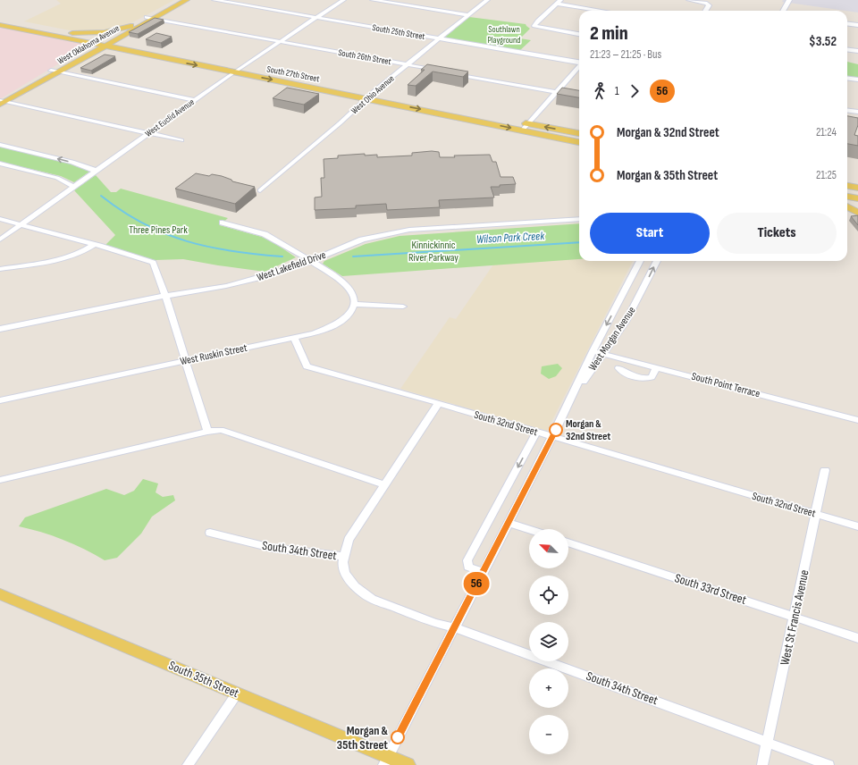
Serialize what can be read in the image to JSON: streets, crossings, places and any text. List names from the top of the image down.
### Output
{
  "streets": {
    "main road": ["West Oklahoma Avenue", "South 27th Street", "South 35th Street"],
    "street": [
      "South 25th Street",
      "South 26th Street",
      "West Ohio Avenue",
      "West Euclid Avenue",
      "West Lakefield Drive",
      "West Morgan Avenue",
      "West Ruskin Street",
      "South Point Terrace",
      "South 32nd Street",
      "South 34th Street",
      "South 33rd Street",
      "West St Francis Avenue"
    ]
  },
  "crossings": [
    ["South 25th Street", "West Ohio Avenue"],
    ["South 25th Street", "West Euclid Avenue"],
    ["West Oklahoma Avenue", "South 26th Street"],
    ["West Oklahoma Avenue", "South 27th Street"],
    ["South 26th Street", "West Ohio Avenue"],
    ["South 26th Street", "West Euclid Avenue"],
    ["South 27th Street", "West Ohio Avenue"],
    ["South 27th Street", "West Euclid Avenue"],
    ["West Morgan Avenue", "South Point Terrace"],
    ["West Morgan Avenue", "South 32nd Street"],
    ["West Morgan Avenue", "South 34th Street"],
    ["West Morgan Avenue", "South 35th Street"],
    ["West Ruskin Street", "South 32nd Street"],
    ["South 32nd Street", "West St Francis Avenue"],
    ["South 34th Street", "West St Francis Avenue"],
    ["South 33rd Street", "West St Francis Avenue"]
  ],
  "water": ["Wilson Park Creek"],
  "parks": ["Southlawn Playground", "Three Pines Park", "Kinnickinnic River Parkway"],
  "places": ["Morgan & 32nd Street", "Morgan & 35th Street"],
  "lines": ["bus line 56"],
  "north": "top left",
  "page": {
    "on_map": "56",
    "heading": ["2 min", "21:23 – 21:25 · Bus", "$3.52"],
    "legs": ["1", "56"],
    "list": [
      {
        "name": "Morgan & 32nd Street",
        "value": "21:24"
      },
      {
        "name": "Morgan & 35th Street",
        "value": "21:25"
      }
    ],
    "buttons": ["Start", "Tickets"],
    "map_buttons": ["+", "−"]
  }
}
